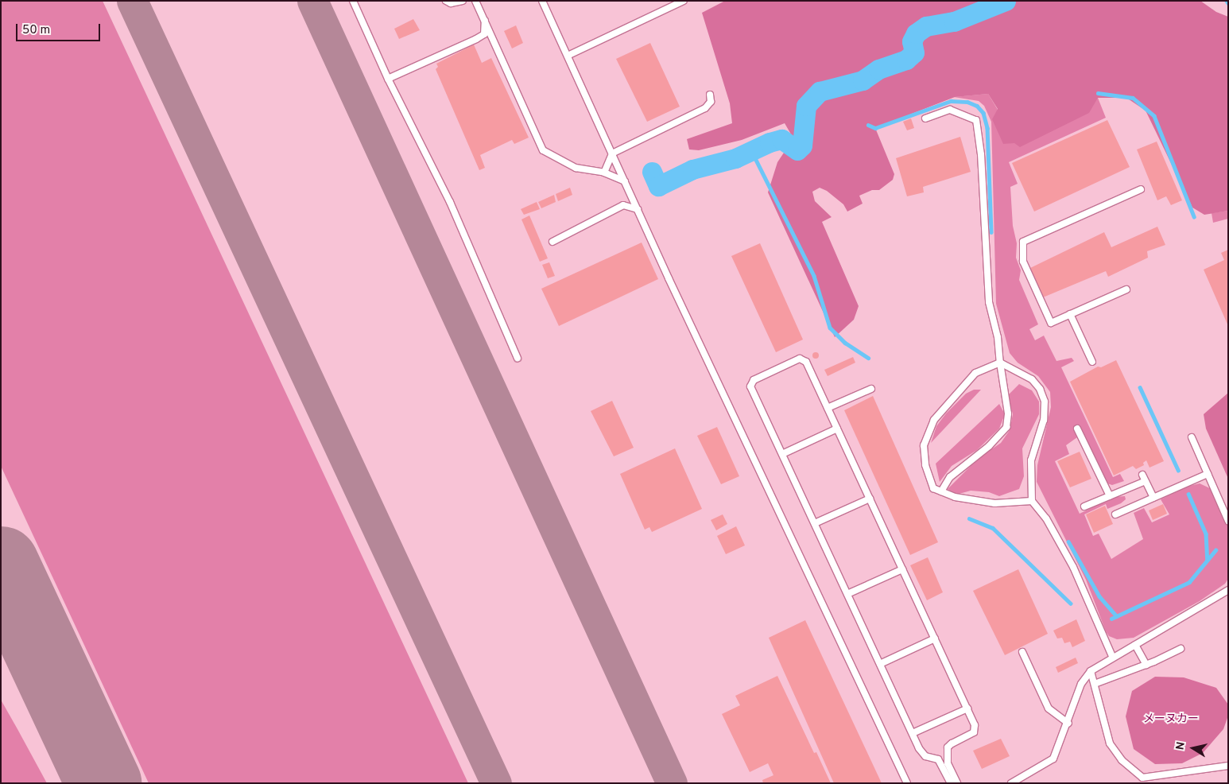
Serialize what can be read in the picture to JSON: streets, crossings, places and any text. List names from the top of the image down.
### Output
{
  "parks": ["メーヌカー"],
  "scale_bar": "50 m",
  "north": "left"
}
